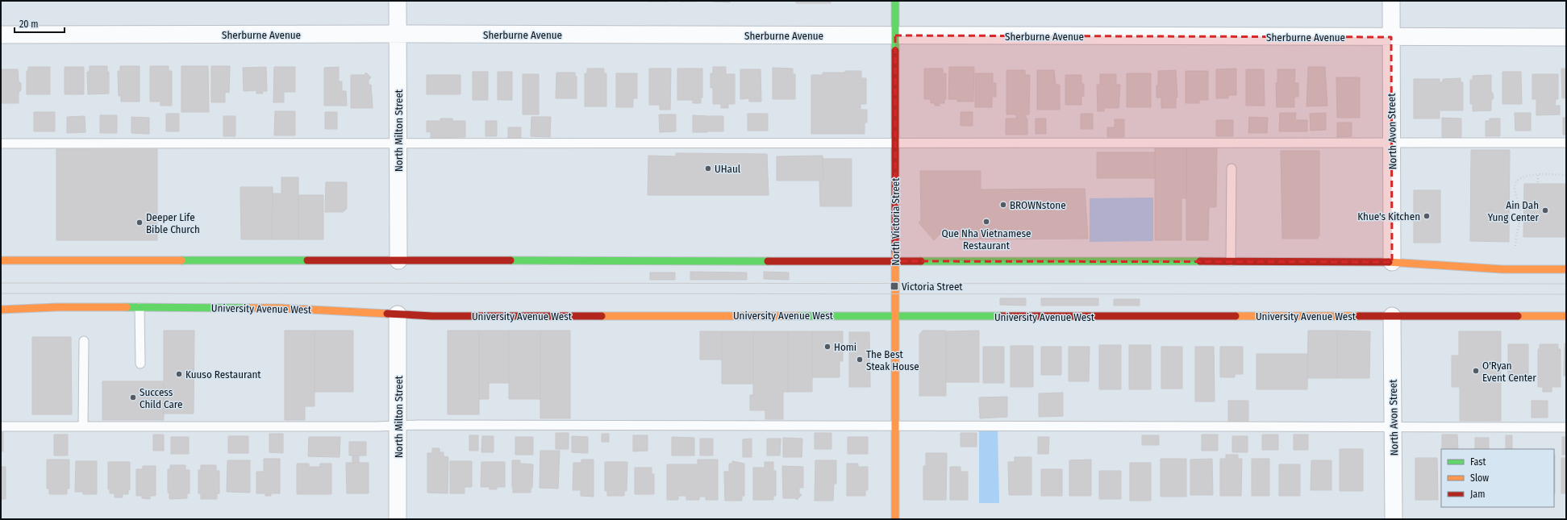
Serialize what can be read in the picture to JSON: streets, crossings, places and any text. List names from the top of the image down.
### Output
{
  "streets": {
    "main road": ["North Victoria Street", "University Avenue West"],
    "street": ["Sherburne Avenue", "North Milton Street", "North Avon Street"]
  },
  "crossings": [
    ["Sherburne Avenue", "North Milton Street"],
    ["Sherburne Avenue", "North Avon Street"],
    ["Sherburne Avenue", "North Victoria Street"],
    ["North Milton Street", "University Avenue West"],
    ["North Avon Street", "University Avenue West"],
    ["North Victoria Street", "University Avenue West"]
  ],
  "places": {
    "other": [
      "UHaul",
      "BROWNstone",
      "Ain Dah Yung Center",
      "Khue's Kitchen",
      "Que Nha Vietnamese Restaurant",
      "Deeper Life Bible Church",
      "Homi",
      "The Best Steak House",
      "O'Ryan Event Center",
      "Kuuso Restaurant",
      "Success Child Care"
    ],
    "transit": ["Victoria Street"]
  },
  "legend": ["Fast", "Slow", "Jam"],
  "scale_bar": "20 m"
}
